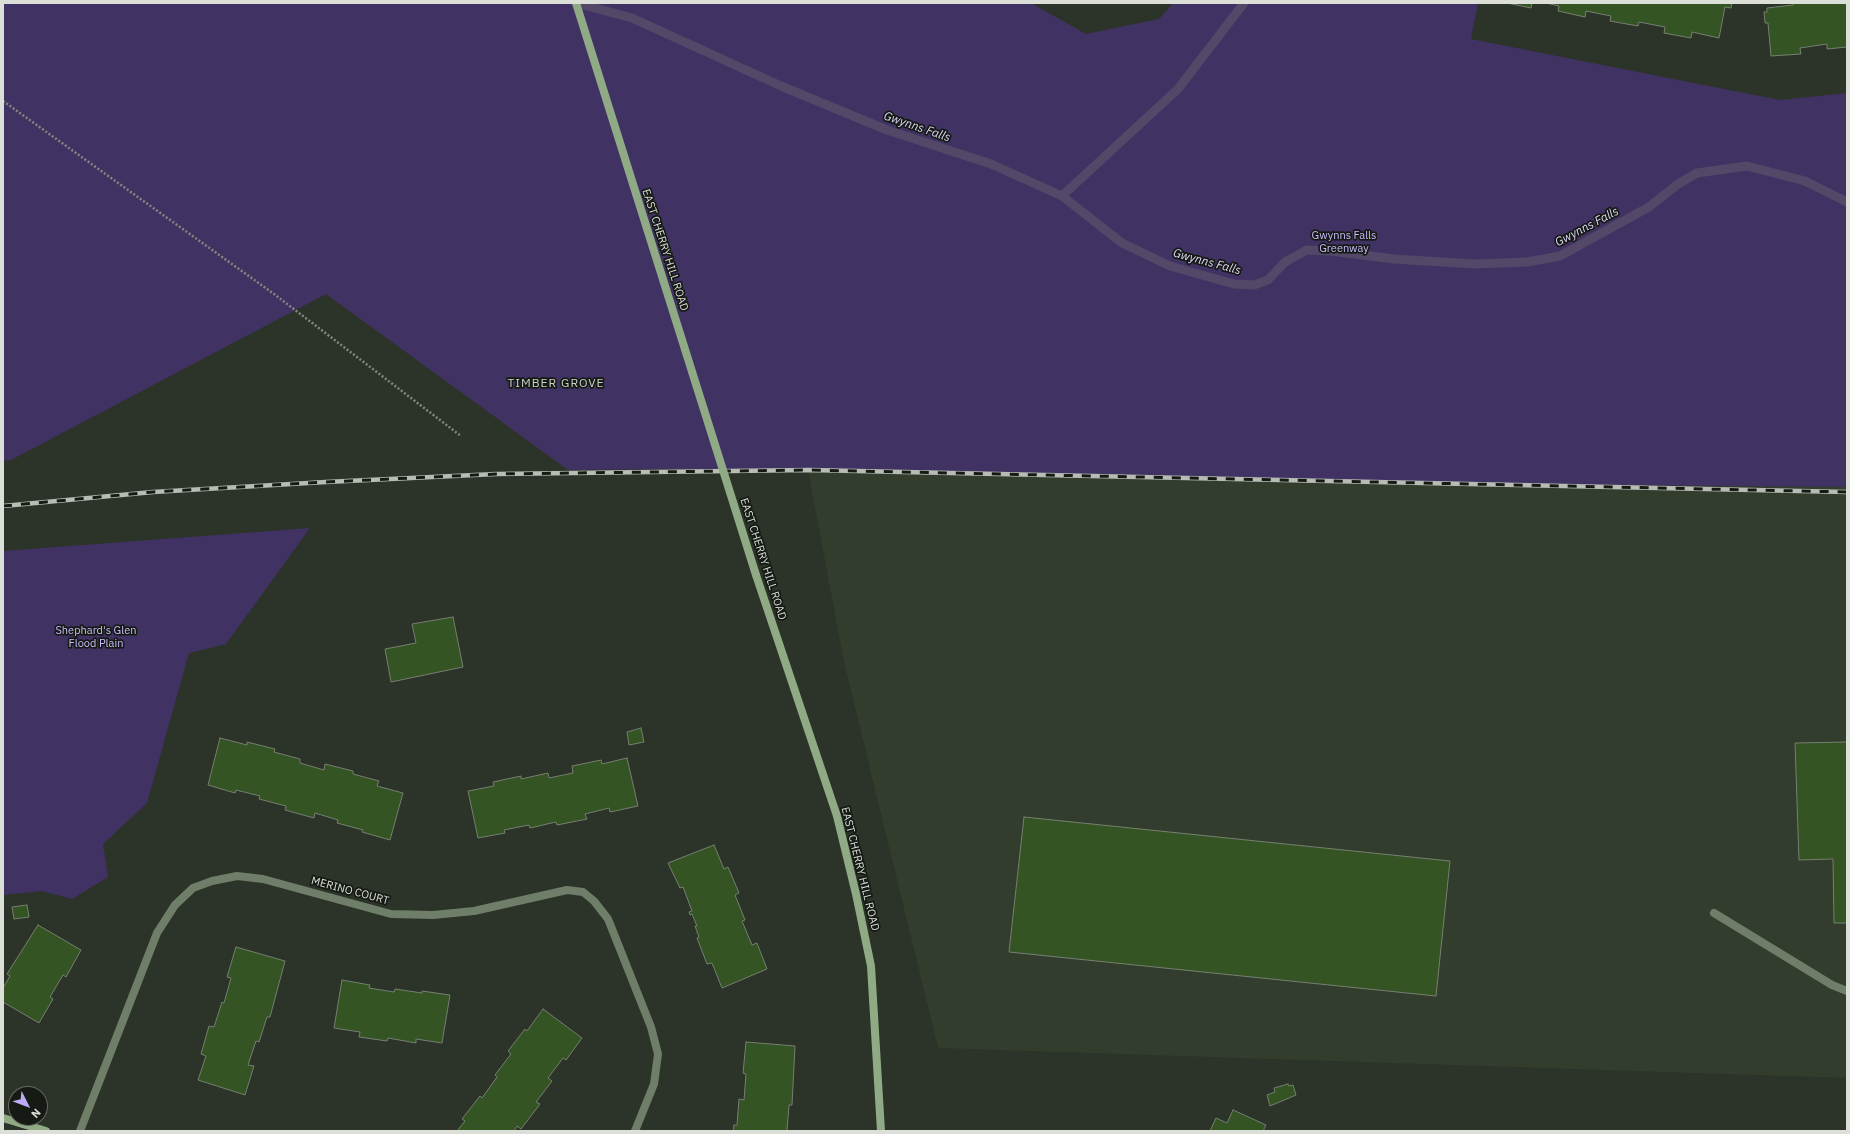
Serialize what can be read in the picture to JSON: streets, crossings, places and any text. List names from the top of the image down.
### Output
{
  "streets": {
    "main road": ["EAST CHERRY HILL ROAD"],
    "street": ["MERINO COURT"]
  },
  "districts": ["TIMBER GROVE"],
  "water": ["Gwynns Falls"],
  "parks": ["Gwynns Falls Greenway", "Shephard's Glen Flood Plain"],
  "north": "bottom right"
}
